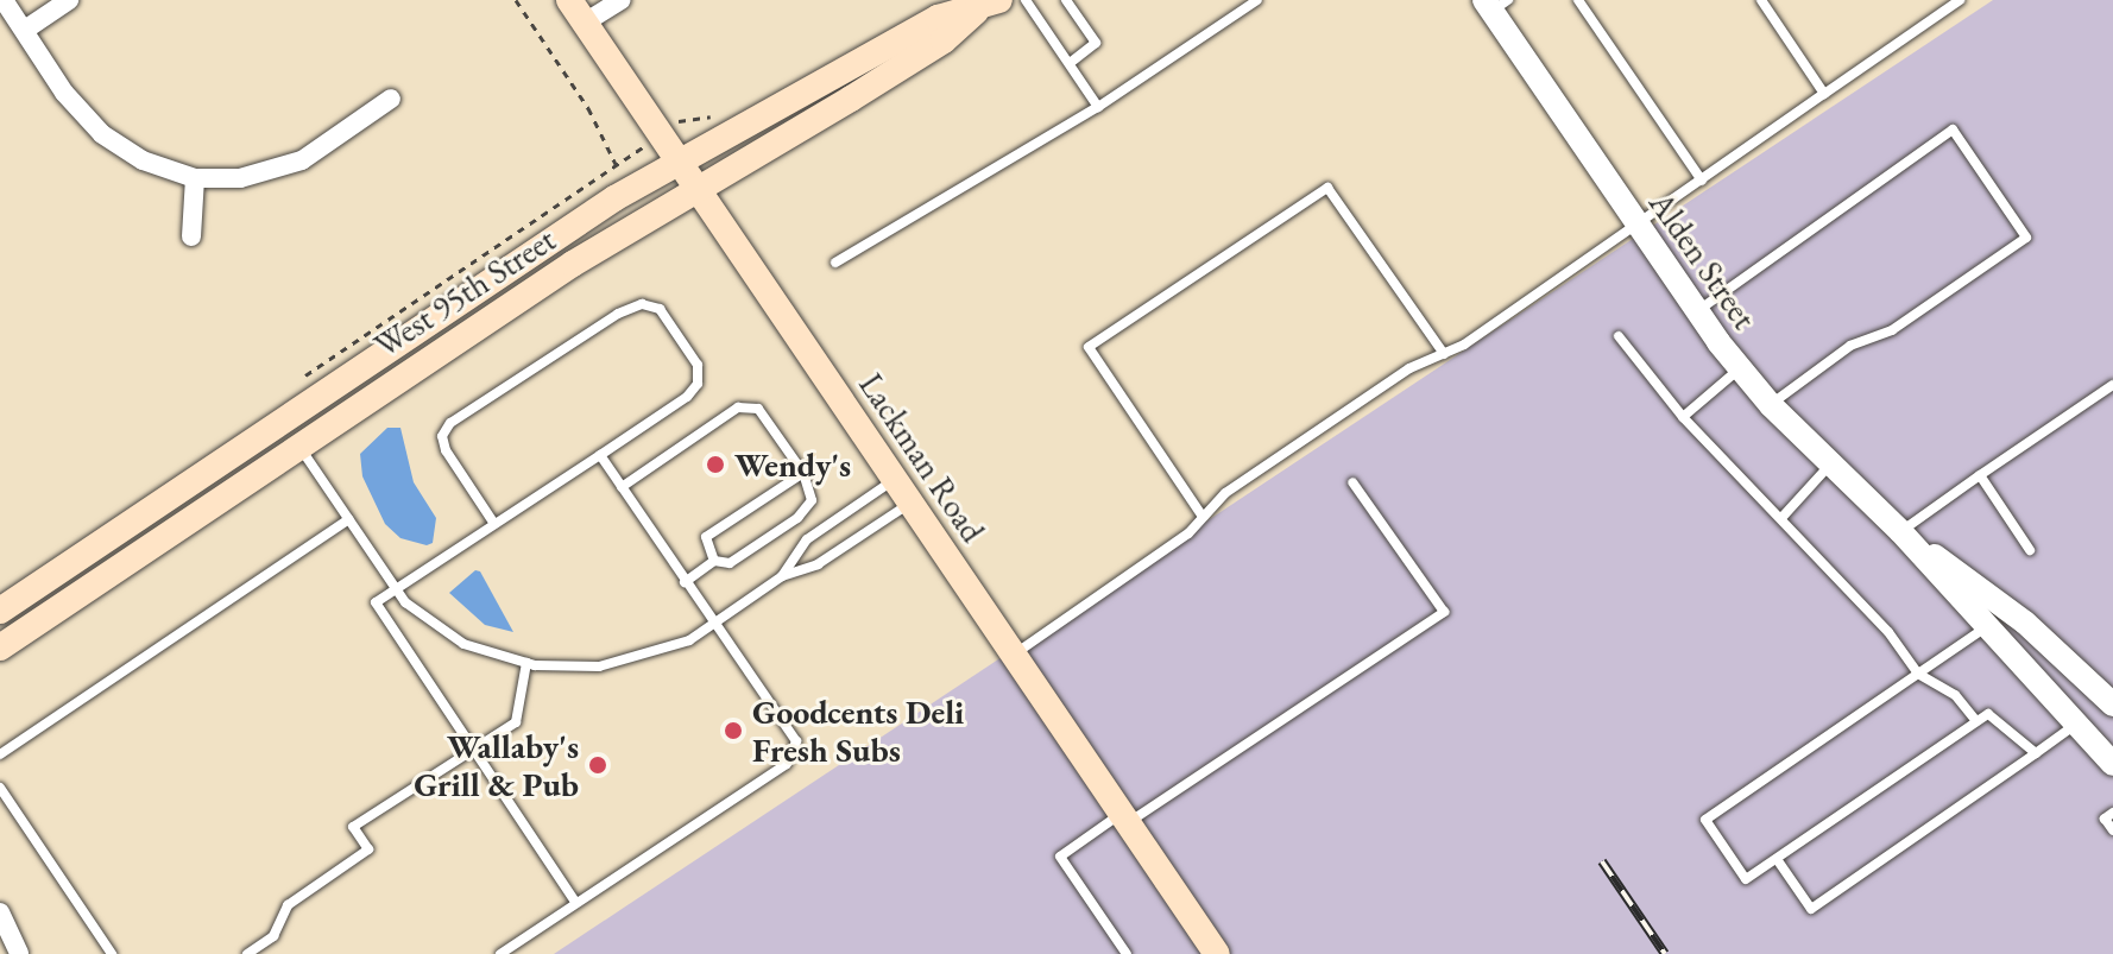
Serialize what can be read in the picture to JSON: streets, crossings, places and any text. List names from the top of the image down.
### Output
{
  "streets": {
    "main road": ["West 95th Street", "Lackman Road"],
    "street": ["Alden Street"]
  },
  "crossings": [
    ["West 95th Street", "Lackman Road"]
  ],
  "places": ["Wendy's", "Goodcents Deli Fresh Subs", "Wallaby's Grill & Pub"]
}
